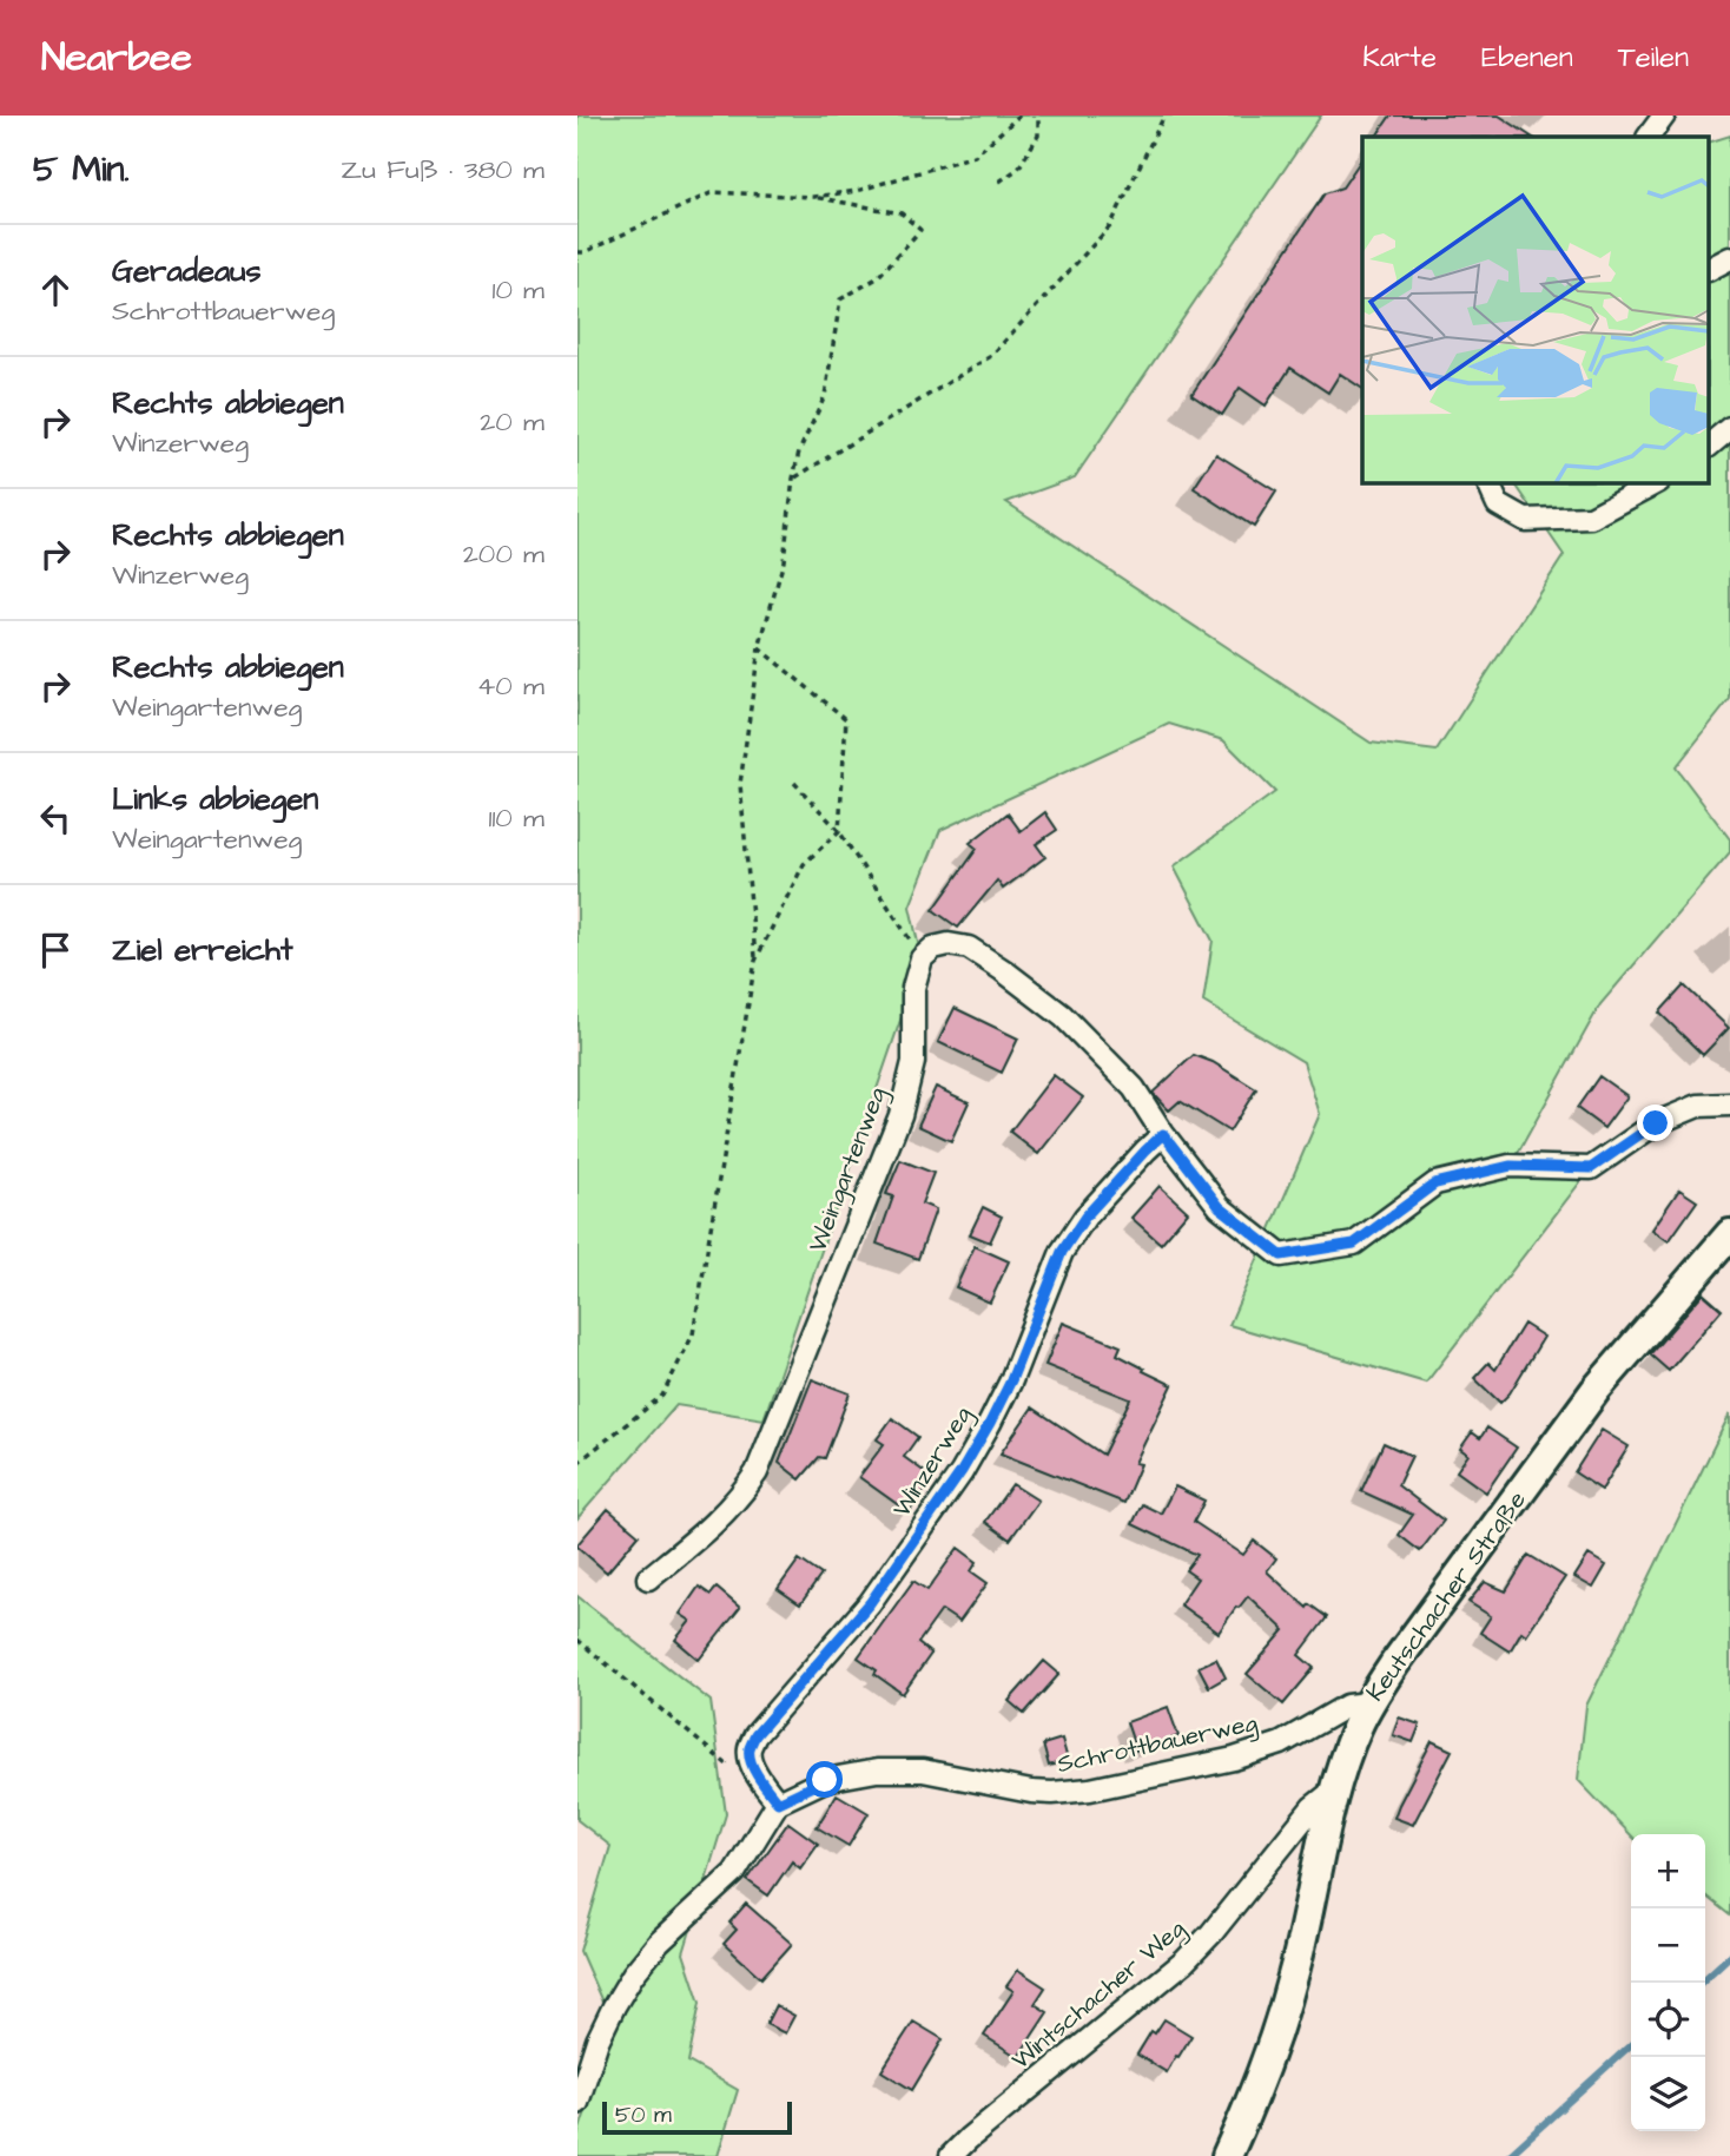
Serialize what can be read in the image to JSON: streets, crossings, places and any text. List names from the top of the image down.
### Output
{
  "streets": {
    "main road": ["Keutschacher Straße"],
    "street": [
      "Weingartenweg",
      "Winzerweg",
      "Schrottbauerweg",
      "Wintschacher Weg"
    ]
  },
  "crossings": [
    ["Winzerweg", "Schrottbauerweg"],
    ["Keutschacher Straße", "Schrottbauerweg"],
    ["Keutschacher Straße", "Wintschacher Weg"]
  ],
  "scale_bar": "50 m",
  "page": {
    "header": "Nearbee",
    "nav": ["Karte", "Ebenen", "Teilen"],
    "heading": ["5 Min.", "Zu Fuß · 380 m"],
    "list": [
      ["Geradeaus", "Schrottbauerweg", "10 m"],
      ["Rechts abbiegen", "Winzerweg", "20 m"],
      ["Rechts abbiegen", "Winzerweg", "200 m"],
      ["Rechts abbiegen", "Weingartenweg", "40 m"],
      ["Links abbiegen", "Weingartenweg", "110 m"],
      "Ziel erreicht"
    ],
    "map_buttons": ["+", "−"],
    "scale": "50 m"
  }
}
